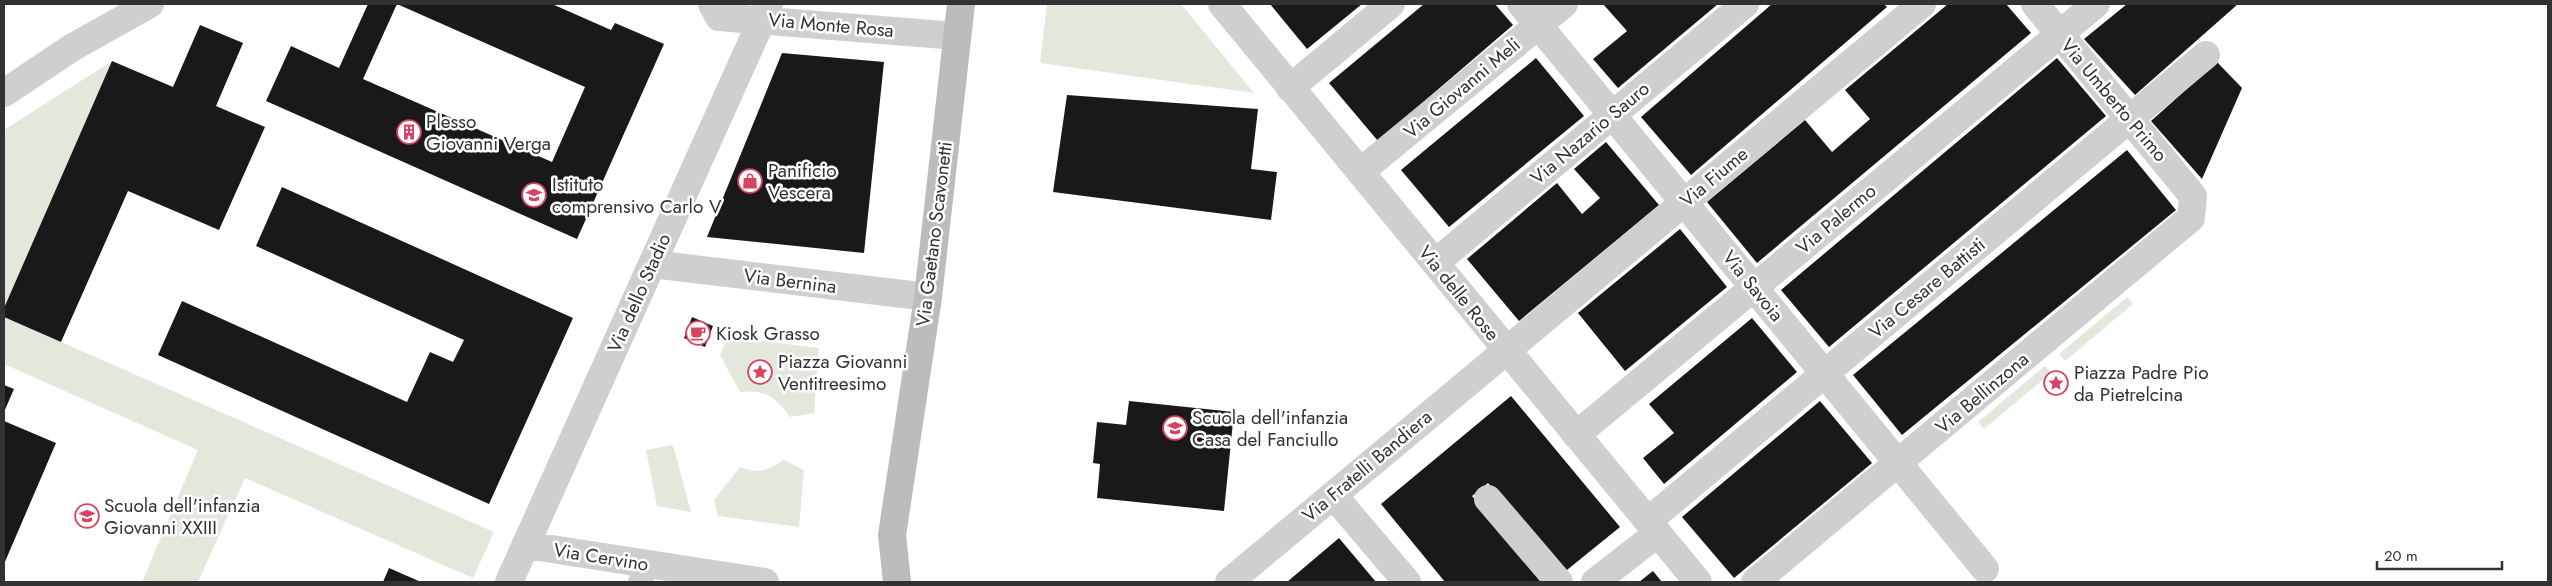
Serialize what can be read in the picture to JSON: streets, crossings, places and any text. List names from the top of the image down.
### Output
{
  "streets": {
    "main road": ["Via Gaetano Scavonetti"],
    "street": [
      "Via Monte Rosa",
      "Via Giovanni Meli",
      "Via Umberto Primo",
      "Via Nazario Sauro",
      "Via Fiume",
      "Via Palermo",
      "Via Bernina",
      "Via Savoia",
      "Via Cesare Battisti",
      "Via dello Stadio",
      "Via delle Rose",
      "Via Bellinzona",
      "Via Fratelli Bandiera",
      "Via Cervino"
    ]
  },
  "crossings": [
    ["Via Monte Rosa", "Via Gaetano Scavonetti"],
    ["Via Monte Rosa", "Via dello Stadio"],
    ["Via Giovanni Meli", "Via Savoia"],
    ["Via Giovanni Meli", "Via delle Rose"],
    ["Via Umberto Primo", "Via Palermo"],
    ["Via Umberto Primo", "Via Cesare Battisti"],
    ["Via Umberto Primo", "Via Bellinzona"],
    ["Via Nazario Sauro", "Via Savoia"],
    ["Via Nazario Sauro", "Via delle Rose"],
    ["Via Fiume", "Via Savoia"],
    ["Via Fiume", "Via delle Rose"],
    ["Via Fiume", "Via Fratelli Bandiera"],
    ["Via Palermo", "Via Savoia"],
    ["Via Palermo", "Via delle Rose"],
    ["Via Gaetano Scavonetti", "Via Bernina"],
    ["Via Bernina", "Via dello Stadio"],
    ["Via Savoia", "Via Cesare Battisti"],
    ["Via Savoia", "Via Bellinzona"],
    ["Via Cesare Battisti", "Via delle Rose"],
    ["Via dello Stadio", "Via Cervino"],
    ["Via delle Rose", "Via Fratelli Bandiera"]
  ],
  "places": {
    "building": ["Plesso Giovanni Verga"],
    "shop": ["Panificio Vescera"],
    "school or university": ["Istituto comprensivo Carlo V", "Scuola dell'infanzia Casa del Fanciullo", "Scuola dell'infanzia Giovanni XXIII"],
    "cafe": ["Kiosk Grasso"],
    "place": ["Piazza Giovanni Ventitreesimo", "Piazza Padre Pio da Pietrelcina"]
  },
  "scale_bar": "20 m"
}
